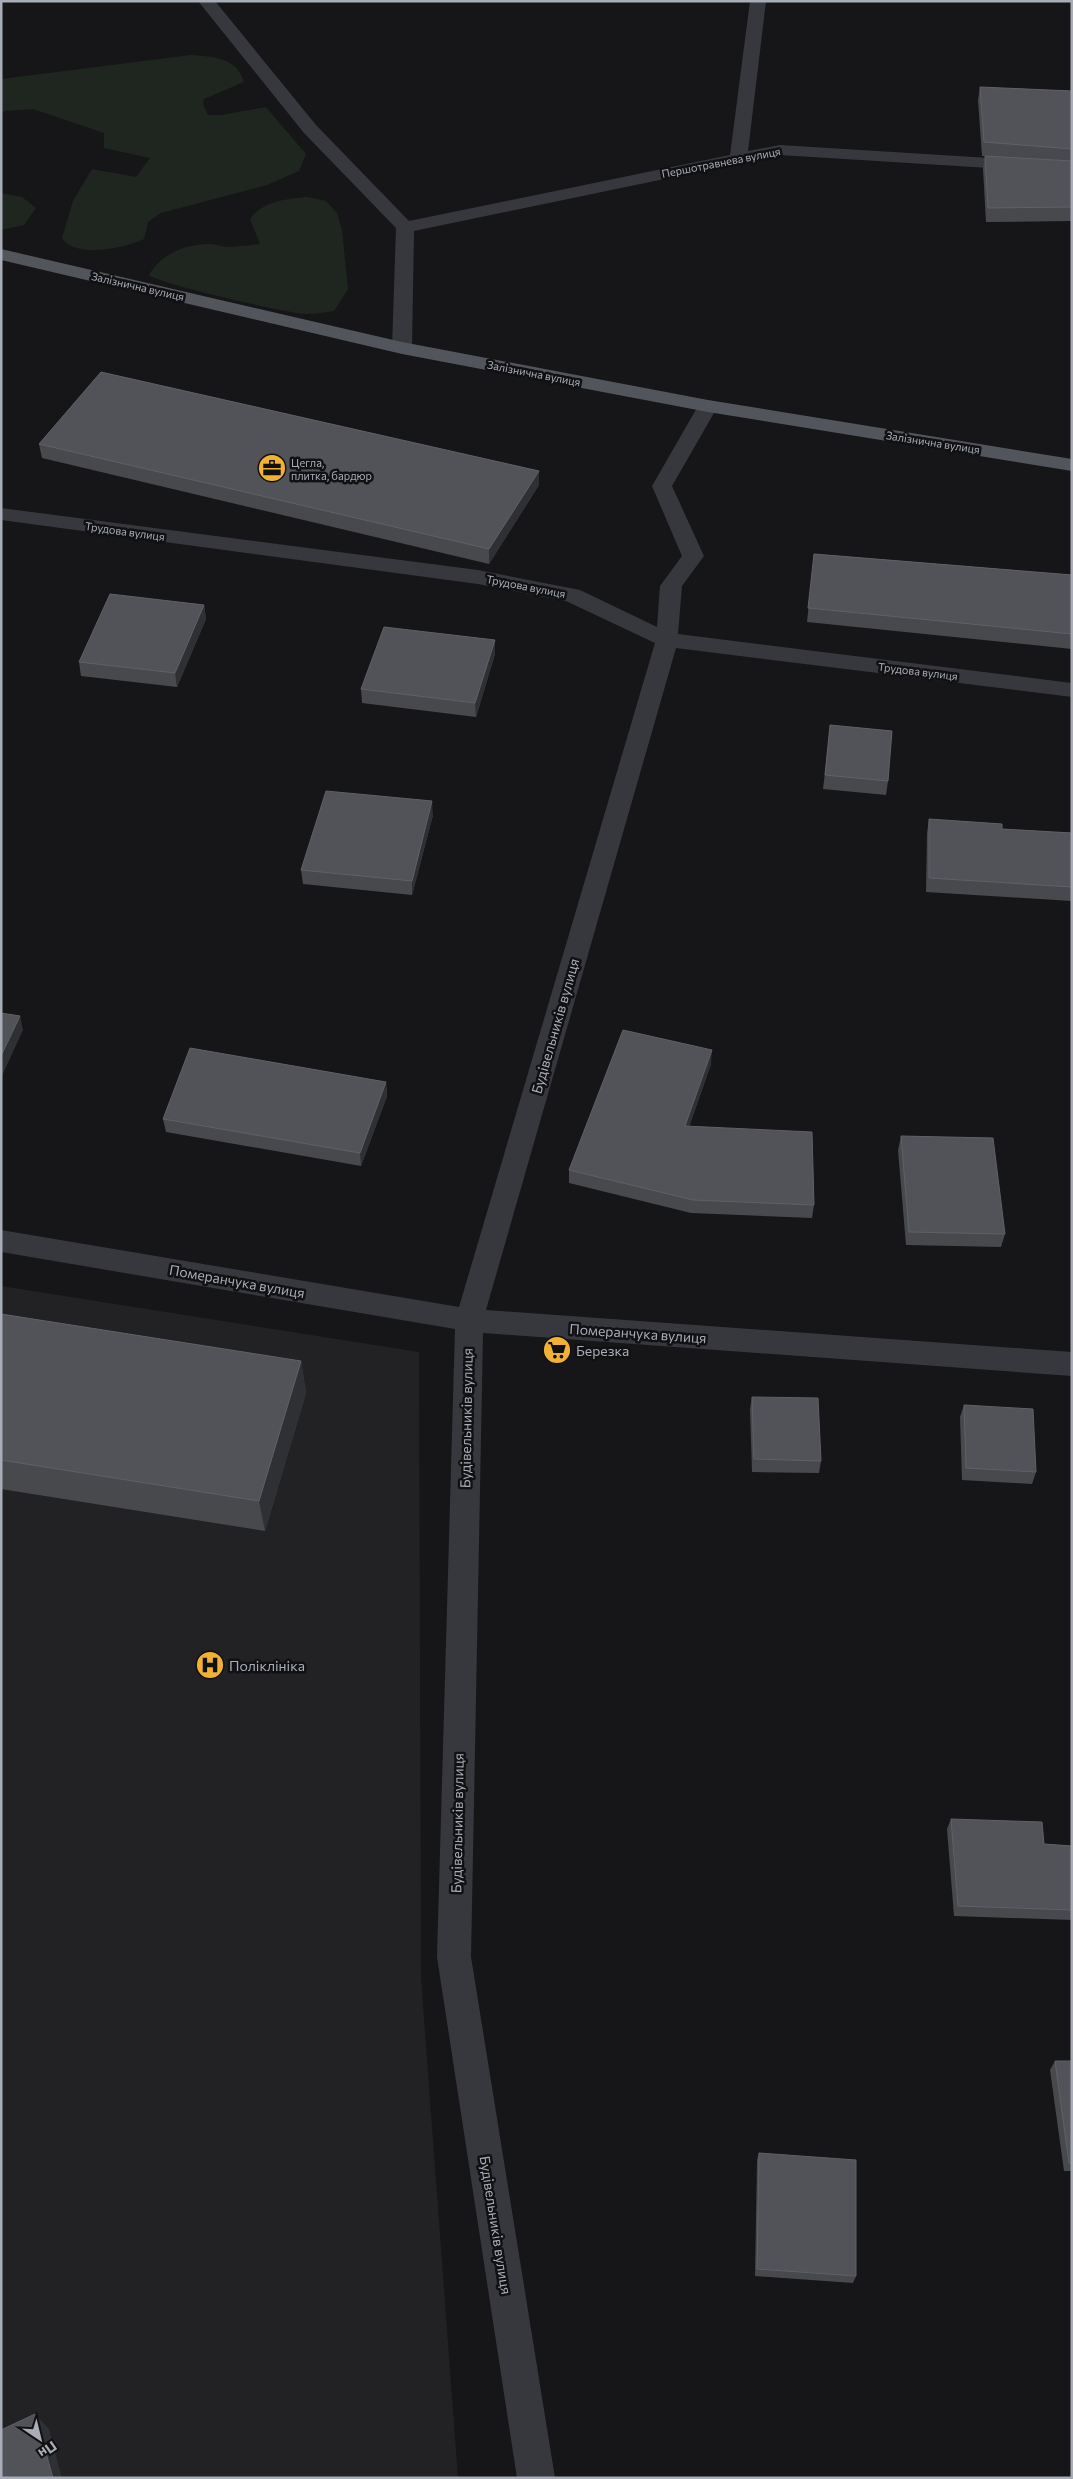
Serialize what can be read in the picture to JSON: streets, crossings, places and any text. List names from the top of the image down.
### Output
{
  "streets": {
    "main road": ["Залізнична вулиця"],
    "street": [
      "Першотравнева вулиця",
      "Трудова вулиця",
      "Будівельників вулиця",
      "Померанчука вулиця"
    ]
  },
  "crossings": [
    ["Залізнична вулиця", "Будівельників вулиця"],
    ["Трудова вулиця", "Будівельників вулиця"],
    ["Будівельників вулиця", "Померанчука вулиця"]
  ],
  "places": {
    "office": ["Цегла, плитка, бардюр"],
    "supermarket": ["Березка"],
    "hospital": ["Поліклініка"]
  },
  "north": "bottom right"
}
